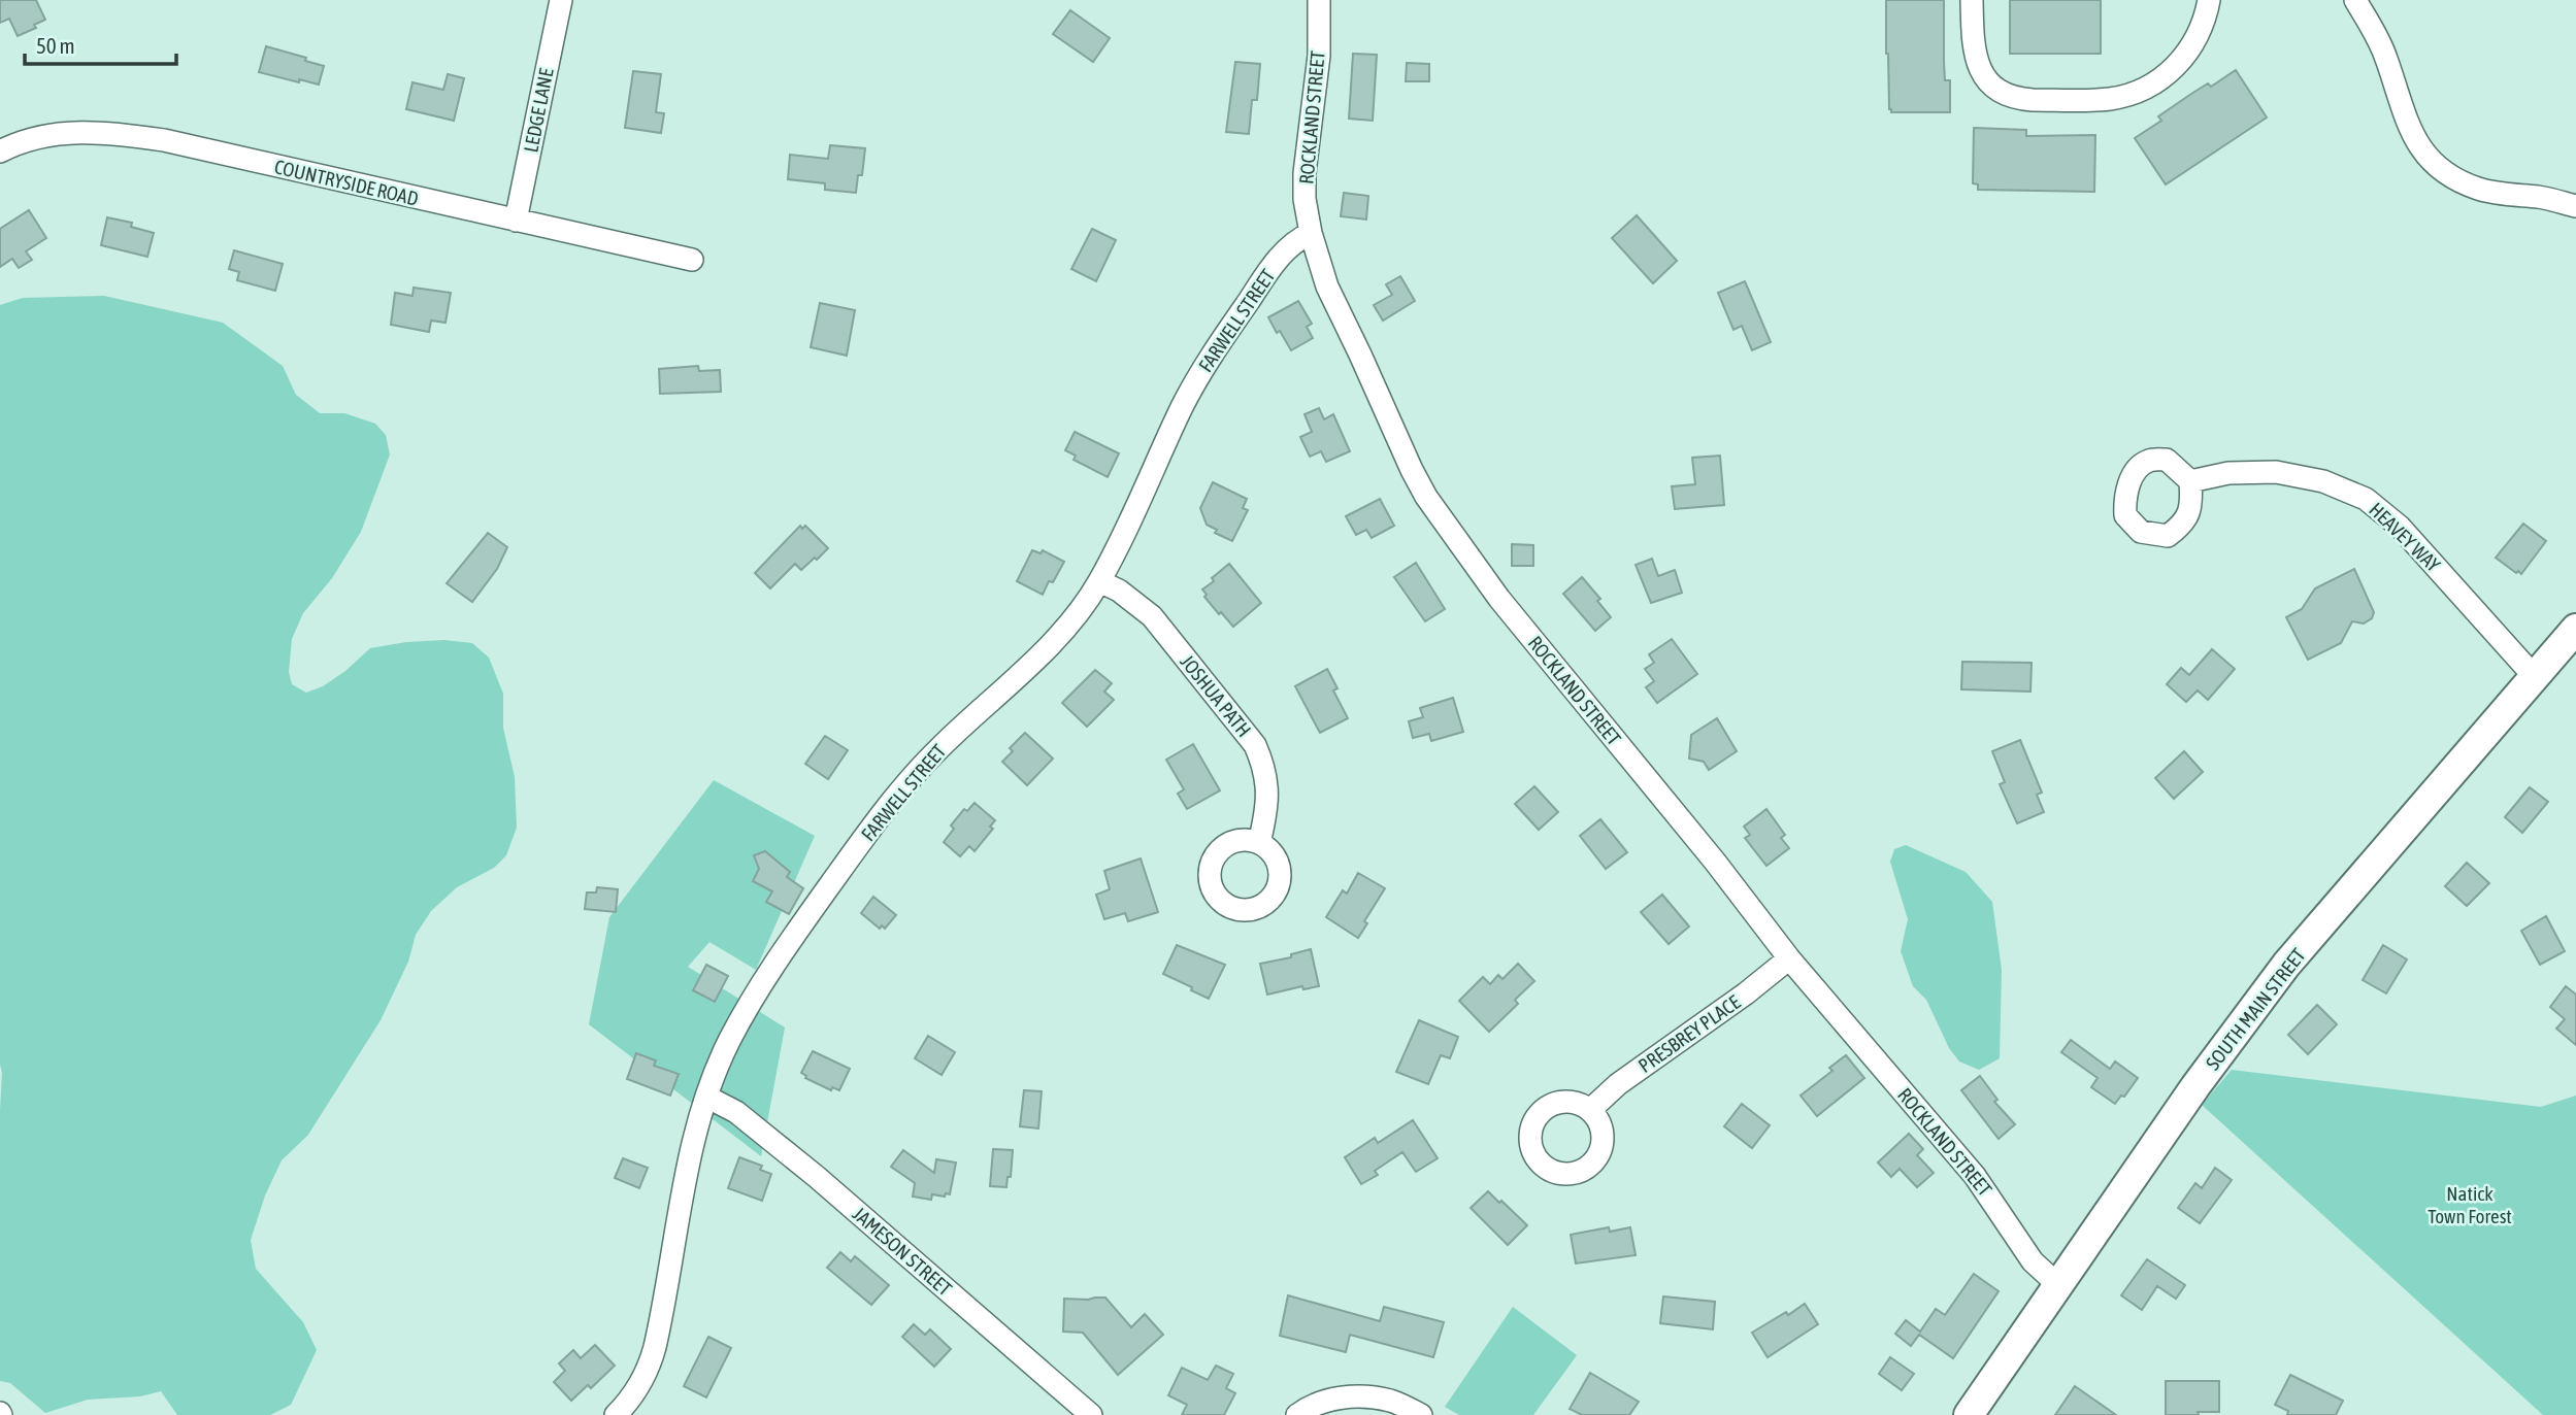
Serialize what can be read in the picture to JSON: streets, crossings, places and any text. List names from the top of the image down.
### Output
{
  "streets": {
    "main road": ["SOUTH MAIN STREET"],
    "street": [
      "LEDGE LANE",
      "ROCKLAND STREET",
      "COUNTRYSIDE ROAD",
      "FARWELL STREET",
      "HEAVEY WAY",
      "JOSHUA PATH",
      "PRESBREY PLACE",
      "JAMESON STREET"
    ]
  },
  "crossings": [
    ["LEDGE LANE", "COUNTRYSIDE ROAD"],
    ["ROCKLAND STREET", "FARWELL STREET"],
    ["ROCKLAND STREET", "SOUTH MAIN STREET"],
    ["ROCKLAND STREET", "PRESBREY PLACE"],
    ["FARWELL STREET", "JOSHUA PATH"],
    ["FARWELL STREET", "JAMESON STREET"],
    ["HEAVEY WAY", "SOUTH MAIN STREET"]
  ],
  "parks": ["Natick Town Forest"],
  "scale_bar": "50 m"
}
